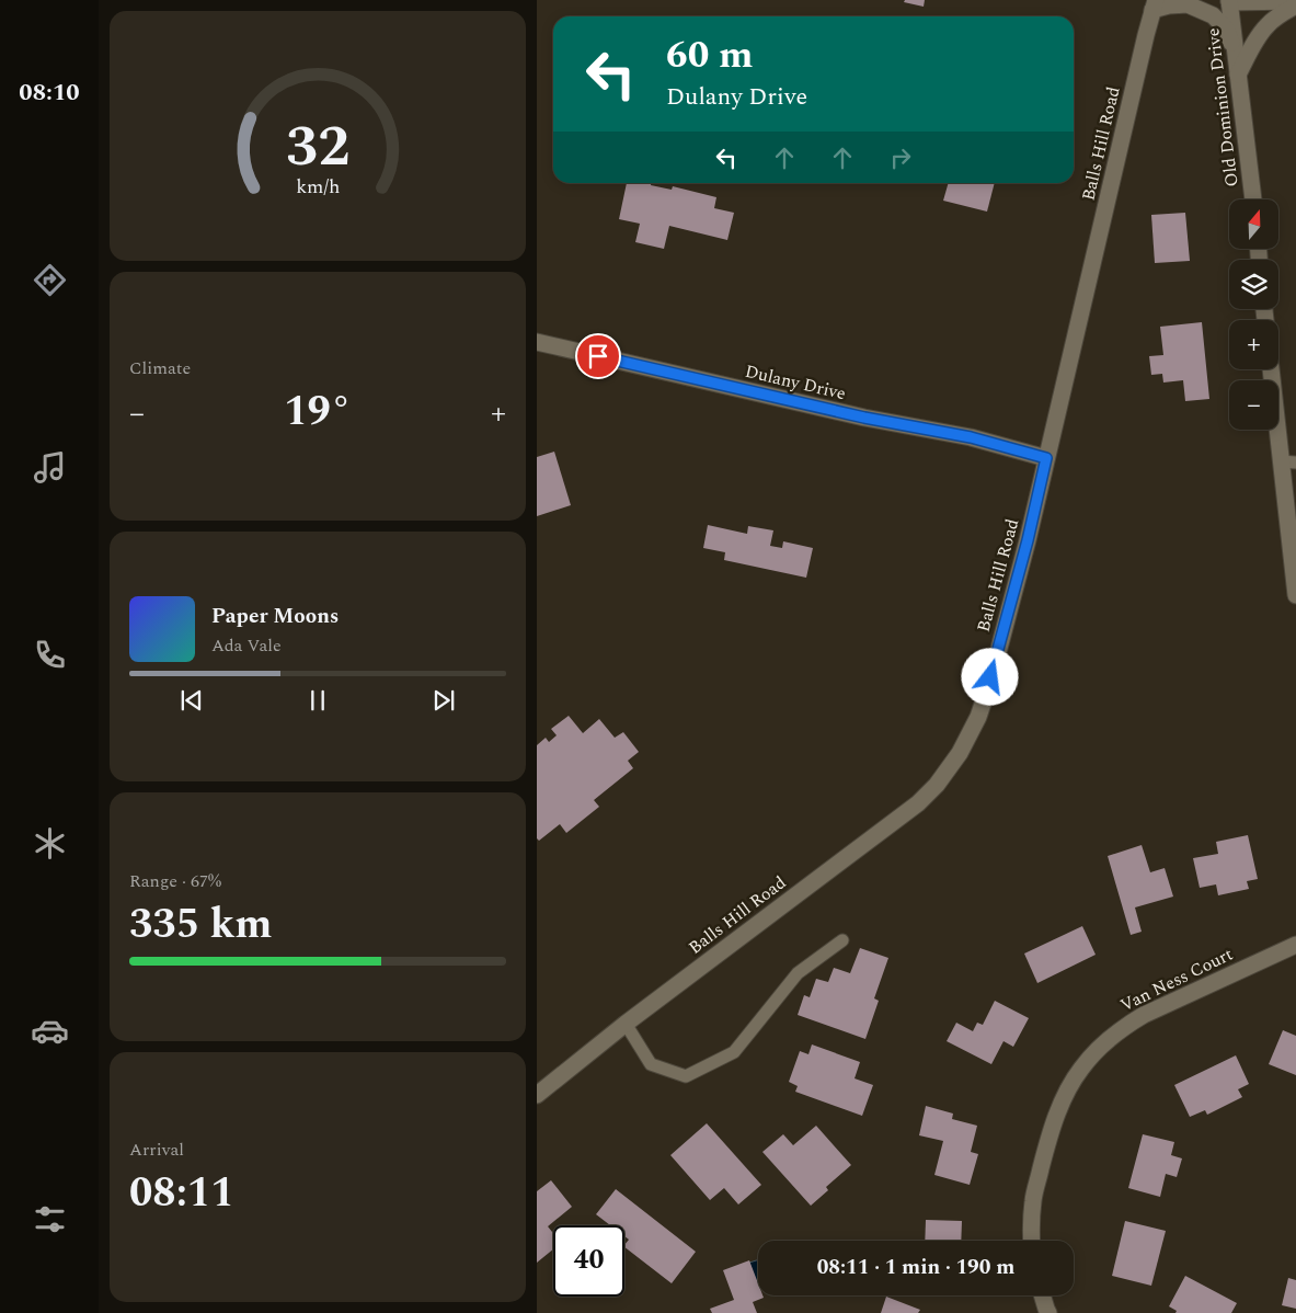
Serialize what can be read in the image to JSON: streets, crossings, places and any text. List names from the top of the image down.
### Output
{
  "streets": {
    "street": [
      "Old Dominion Drive",
      "Balls Hill Road",
      "Dulany Drive",
      "Van Ness Court"
    ]
  },
  "crossings": [
    ["Balls Hill Road", "Dulany Drive"]
  ],
  "north": "top",
  "page": {
    "tabs": "08:10",
    "turn": ["60 m", "Dulany Drive"],
    "map_buttons": ["+", "−"],
    "tile": [
      "Climate",
      ["Range · 67%", "335 km"],
      ["Arrival", "08:11"]
    ],
    "heat": ["−", "19°", "+"],
    "song": ["Paper Moons", "Ada Vale"],
    "limit": "40",
    "trip": "08:11 · 1 min · 190 m",
    "gauge": ["32", "km/h"]
  }
}
